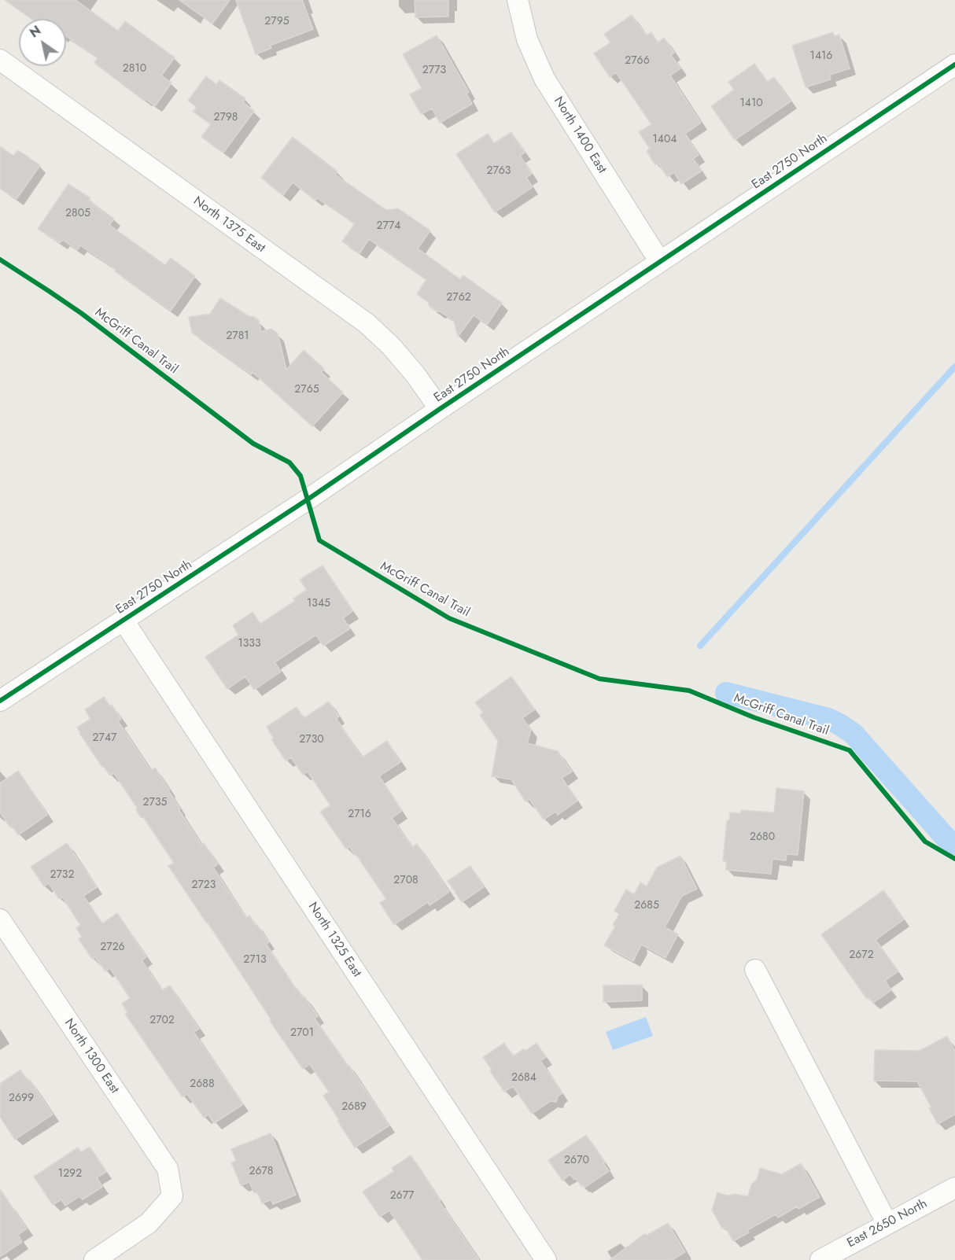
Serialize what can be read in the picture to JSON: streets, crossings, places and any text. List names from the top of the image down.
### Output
{
  "streets": {
    "street": [
      "North 1400 East",
      "East 2750 North",
      "North 1375 East",
      "North 1325 East",
      "North 1300 East",
      "East 2650 North"
    ],
    "cycle path": ["McGriff Canal Trail"]
  },
  "crossings": [
    ["North 1400 East", "East 2750 North"],
    ["East 2750 North", "North 1375 East"],
    ["East 2750 North", "North 1325 East"]
  ],
  "house_numbers": [
    "2795",
    "1416",
    "2766",
    "2810",
    "2773",
    "1410",
    "2798",
    "1404",
    "2763",
    "2805",
    "2774",
    "2762",
    "2781",
    "2765",
    "1345",
    "1333",
    "2747",
    "2730",
    "2735",
    "2716",
    "2680",
    "2732",
    "2708",
    "2723",
    "2685",
    "2726",
    "2672",
    "2713",
    "2702",
    "2701",
    "2684",
    "2688",
    "2699",
    "2689",
    "2670",
    "2678",
    "1292",
    "2677"
  ],
  "north": "top left"
}
